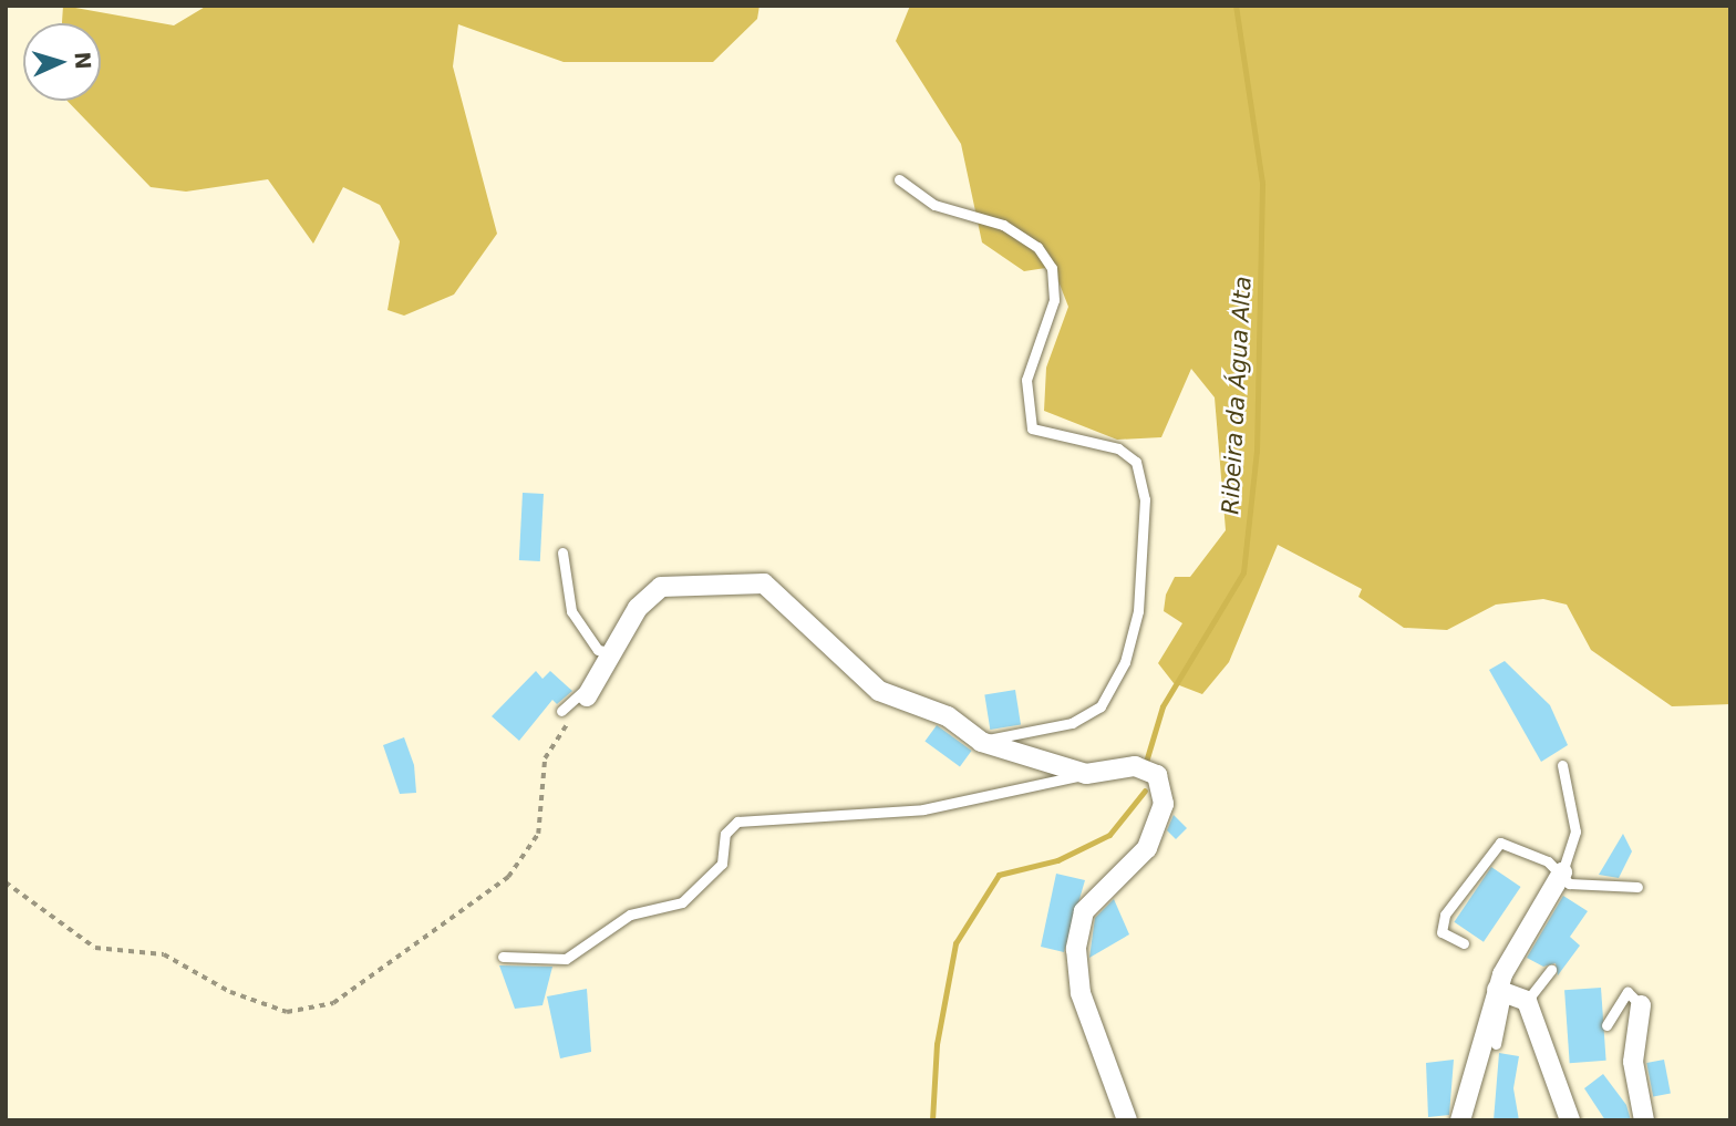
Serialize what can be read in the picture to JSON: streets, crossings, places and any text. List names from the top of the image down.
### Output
{
  "water": ["Ribeira da Água Alta"],
  "north": "right"
}
